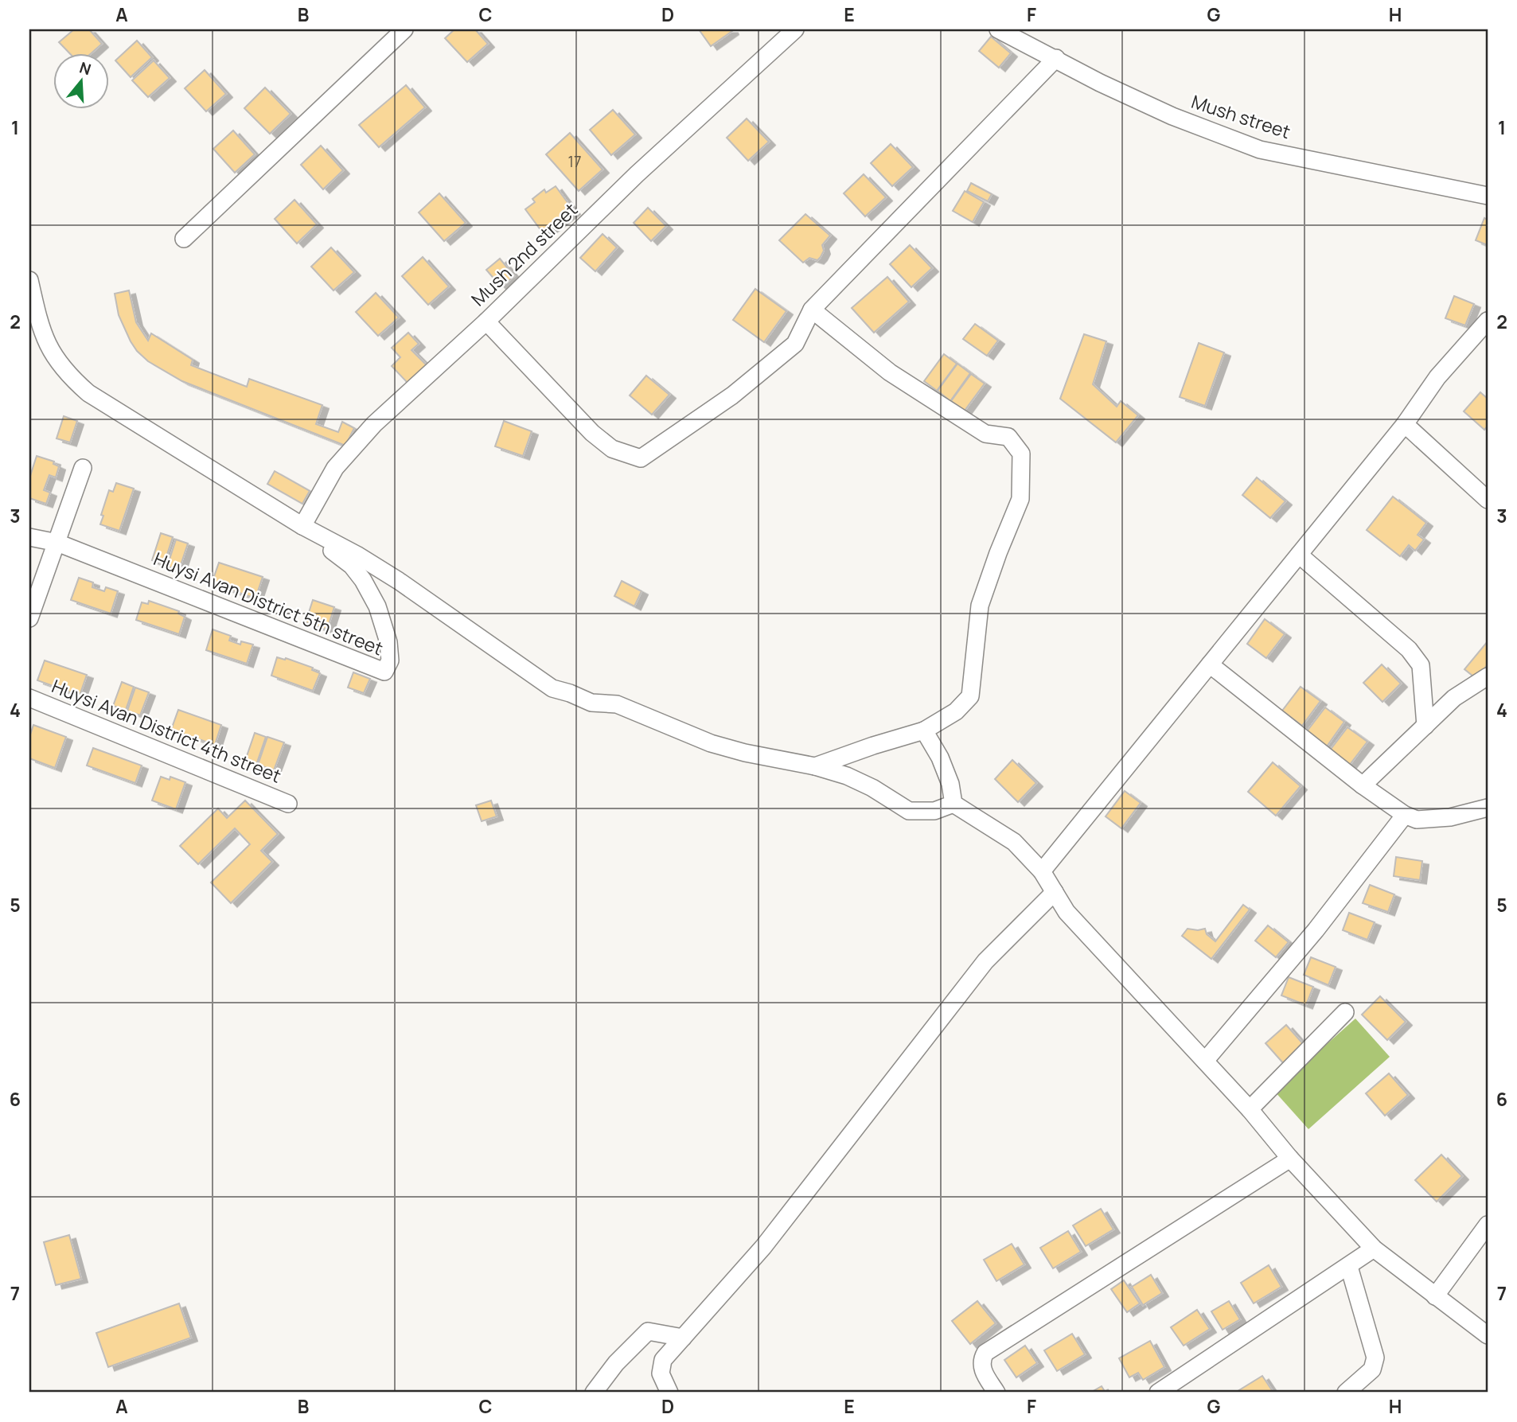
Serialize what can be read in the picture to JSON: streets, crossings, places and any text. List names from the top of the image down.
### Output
{
  "streets": {
    "street": [
      "Mush street",
      "Mush 2nd street",
      "Huysi Avan District 5th street",
      "Huysi Avan District 4th street"
    ]
  },
  "crossings": [
    ["Mush 2nd street", "Huysi Avan District 5th street"]
  ],
  "house_numbers": ["17"],
  "north": "top",
  "grid": {
    "columns": [
      "A",
      "B",
      "C",
      "D",
      "E",
      "F",
      "G",
      "H"
    ],
    "rows": [
      "1",
      "2",
      "3",
      "4",
      "5",
      "6",
      "7"
    ]
  }
}
